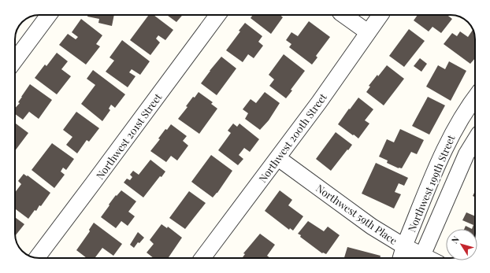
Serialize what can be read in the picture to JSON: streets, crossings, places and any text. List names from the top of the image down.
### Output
{
  "streets": {
    "street": [
      "Northwest 201st Street",
      "Northwest 200th Street",
      "Northwest 199th Street",
      "Northwest 59th Place"
    ]
  },
  "crossings": [
    ["Northwest 200th Street", "Northwest 59th Place"],
    ["Northwest 199th Street", "Northwest 59th Place"]
  ],
  "north": "top left"
}
